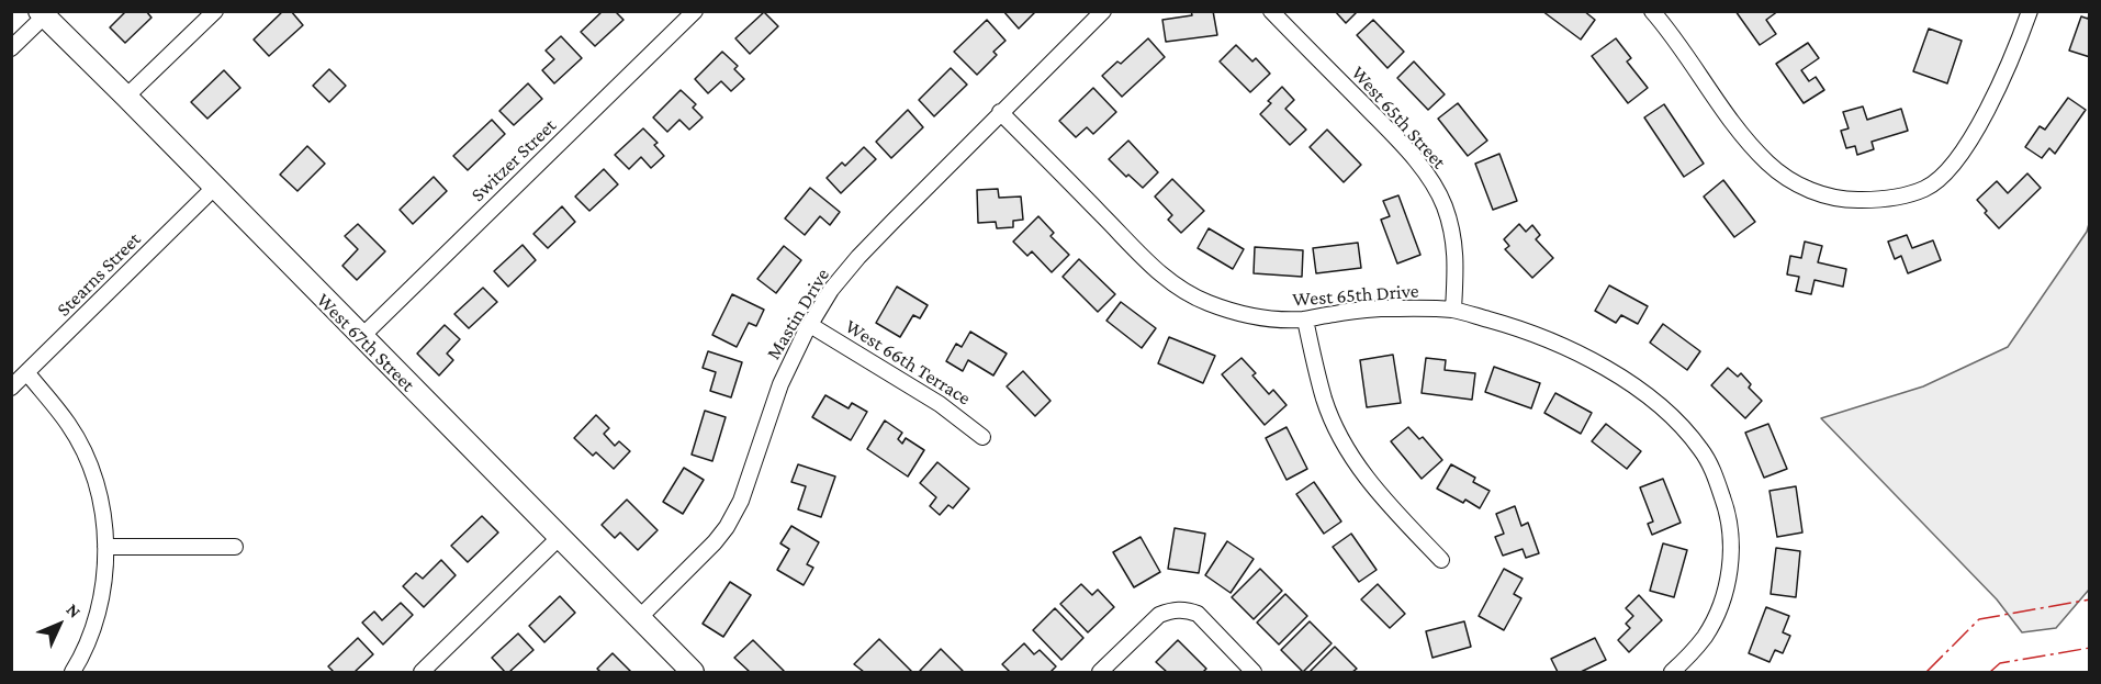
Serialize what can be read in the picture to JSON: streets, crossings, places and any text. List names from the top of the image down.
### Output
{
  "streets": {
    "street": [
      "West 65th Street",
      "Switzer Street",
      "Stearns Street",
      "West 65th Drive",
      "Mastin Drive",
      "West 67th Street",
      "West 66th Terrace"
    ]
  },
  "crossings": [
    ["West 65th Street", "West 65th Drive"],
    ["Switzer Street", "West 67th Street"],
    ["Stearns Street", "West 67th Street"],
    ["West 65th Drive", "Mastin Drive"],
    ["Mastin Drive", "West 67th Street"],
    ["Mastin Drive", "West 66th Terrace"]
  ],
  "north": "top right"
}
